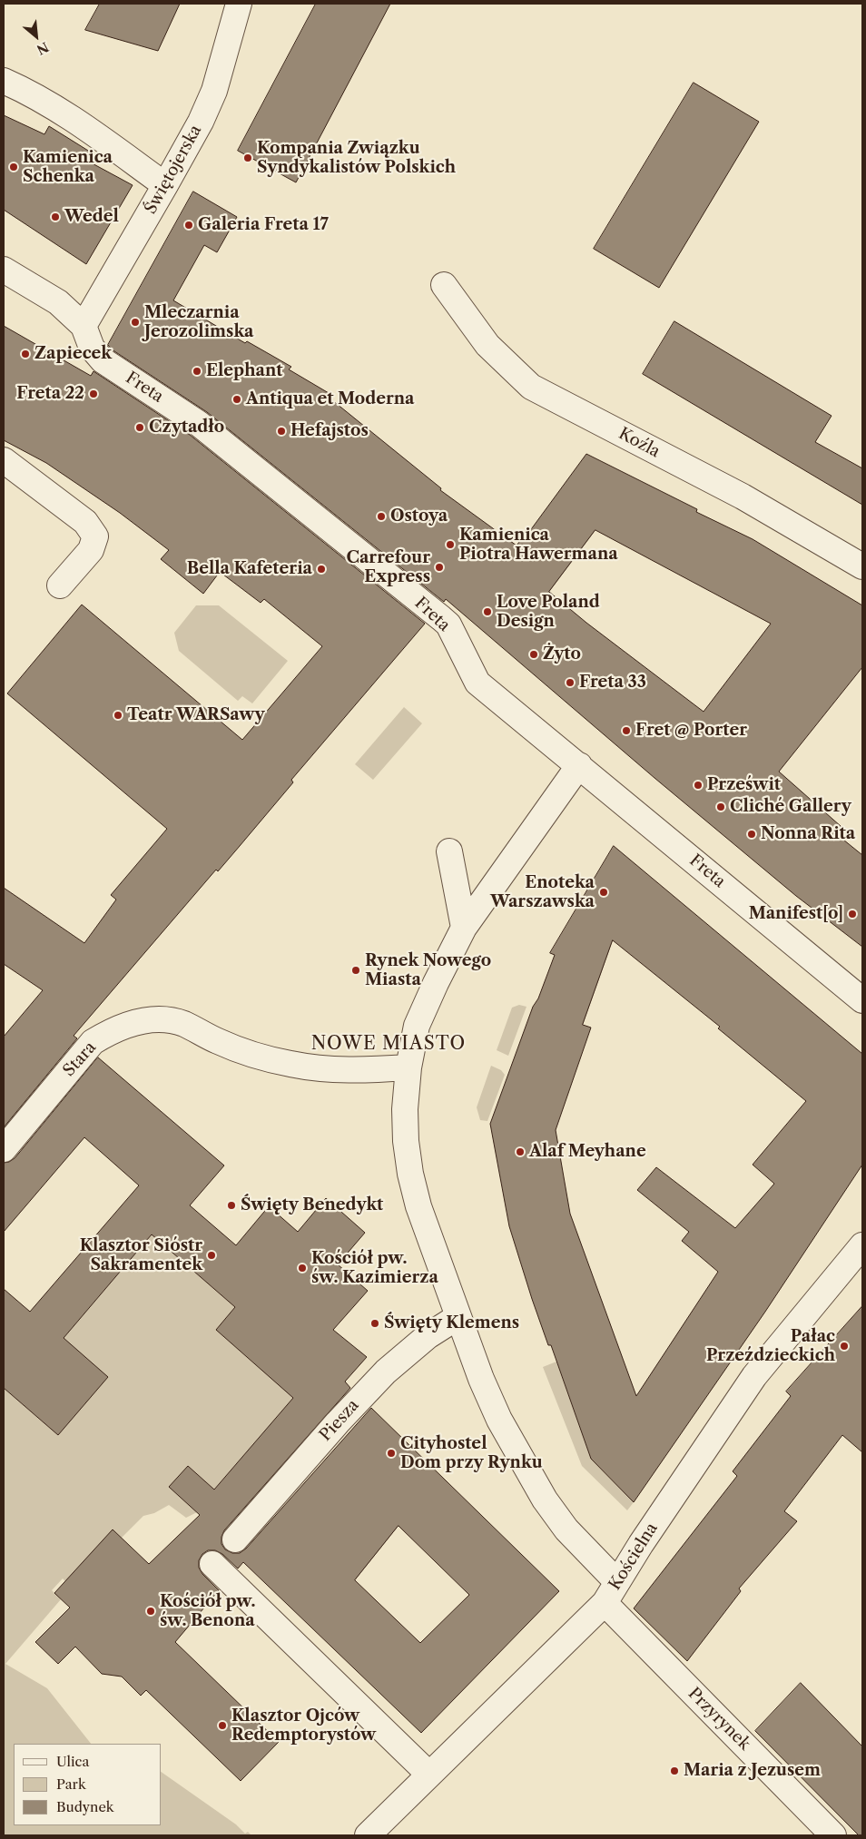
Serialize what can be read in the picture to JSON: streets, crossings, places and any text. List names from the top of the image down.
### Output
{
  "streets": {
    "street": [
      "Świętojerska",
      "Freta",
      "Koźla",
      "Stara",
      "Piesza",
      "Kościelna",
      "Przyrynek"
    ]
  },
  "crossings": [
    ["Świętojerska", "Freta"],
    ["Kościelna", "Przyrynek"]
  ],
  "districts": ["NOWE MIASTO"],
  "places": [
    "Kompania Związku Syndykalistów Polskich",
    "Kamienica Schenka",
    "Wedel",
    "Galeria Freta 17",
    "Mleczarnia Jerozolimska",
    "Zapiecek",
    "Elephant",
    "Freta 22",
    "Antiqua et Moderna",
    "Czytadło",
    "Hefajstos",
    "Ostoya",
    "Kamienica Piotra Hawermana",
    "Carrefour Express",
    "Bella Kafeteria",
    "Love Poland Design",
    "Żyto",
    "Freta 33",
    "Teatr WARSawy",
    "Fret @ Porter",
    "Prześwit",
    "Cliché Gallery",
    "Nonna Rita",
    "Enoteka Warszawska",
    "Manifest[o]",
    "Rynek Nowego Miasta",
    "Alaf Meyhane",
    "Święty Benedykt",
    "Klasztor Sióstr Sakramentek",
    "Kościół pw. św. Kazimierza",
    "Święty Klemens",
    "Pałac Przeździeckich",
    "Cityhostel Dom przy Rynku",
    "Kościół pw. św. Benona",
    "Klasztor Ojców Redemptorystów",
    "Maria z Jezusem"
  ],
  "legend": ["Ulica", "Park", "Budynek"],
  "north": "bottom right"
}
